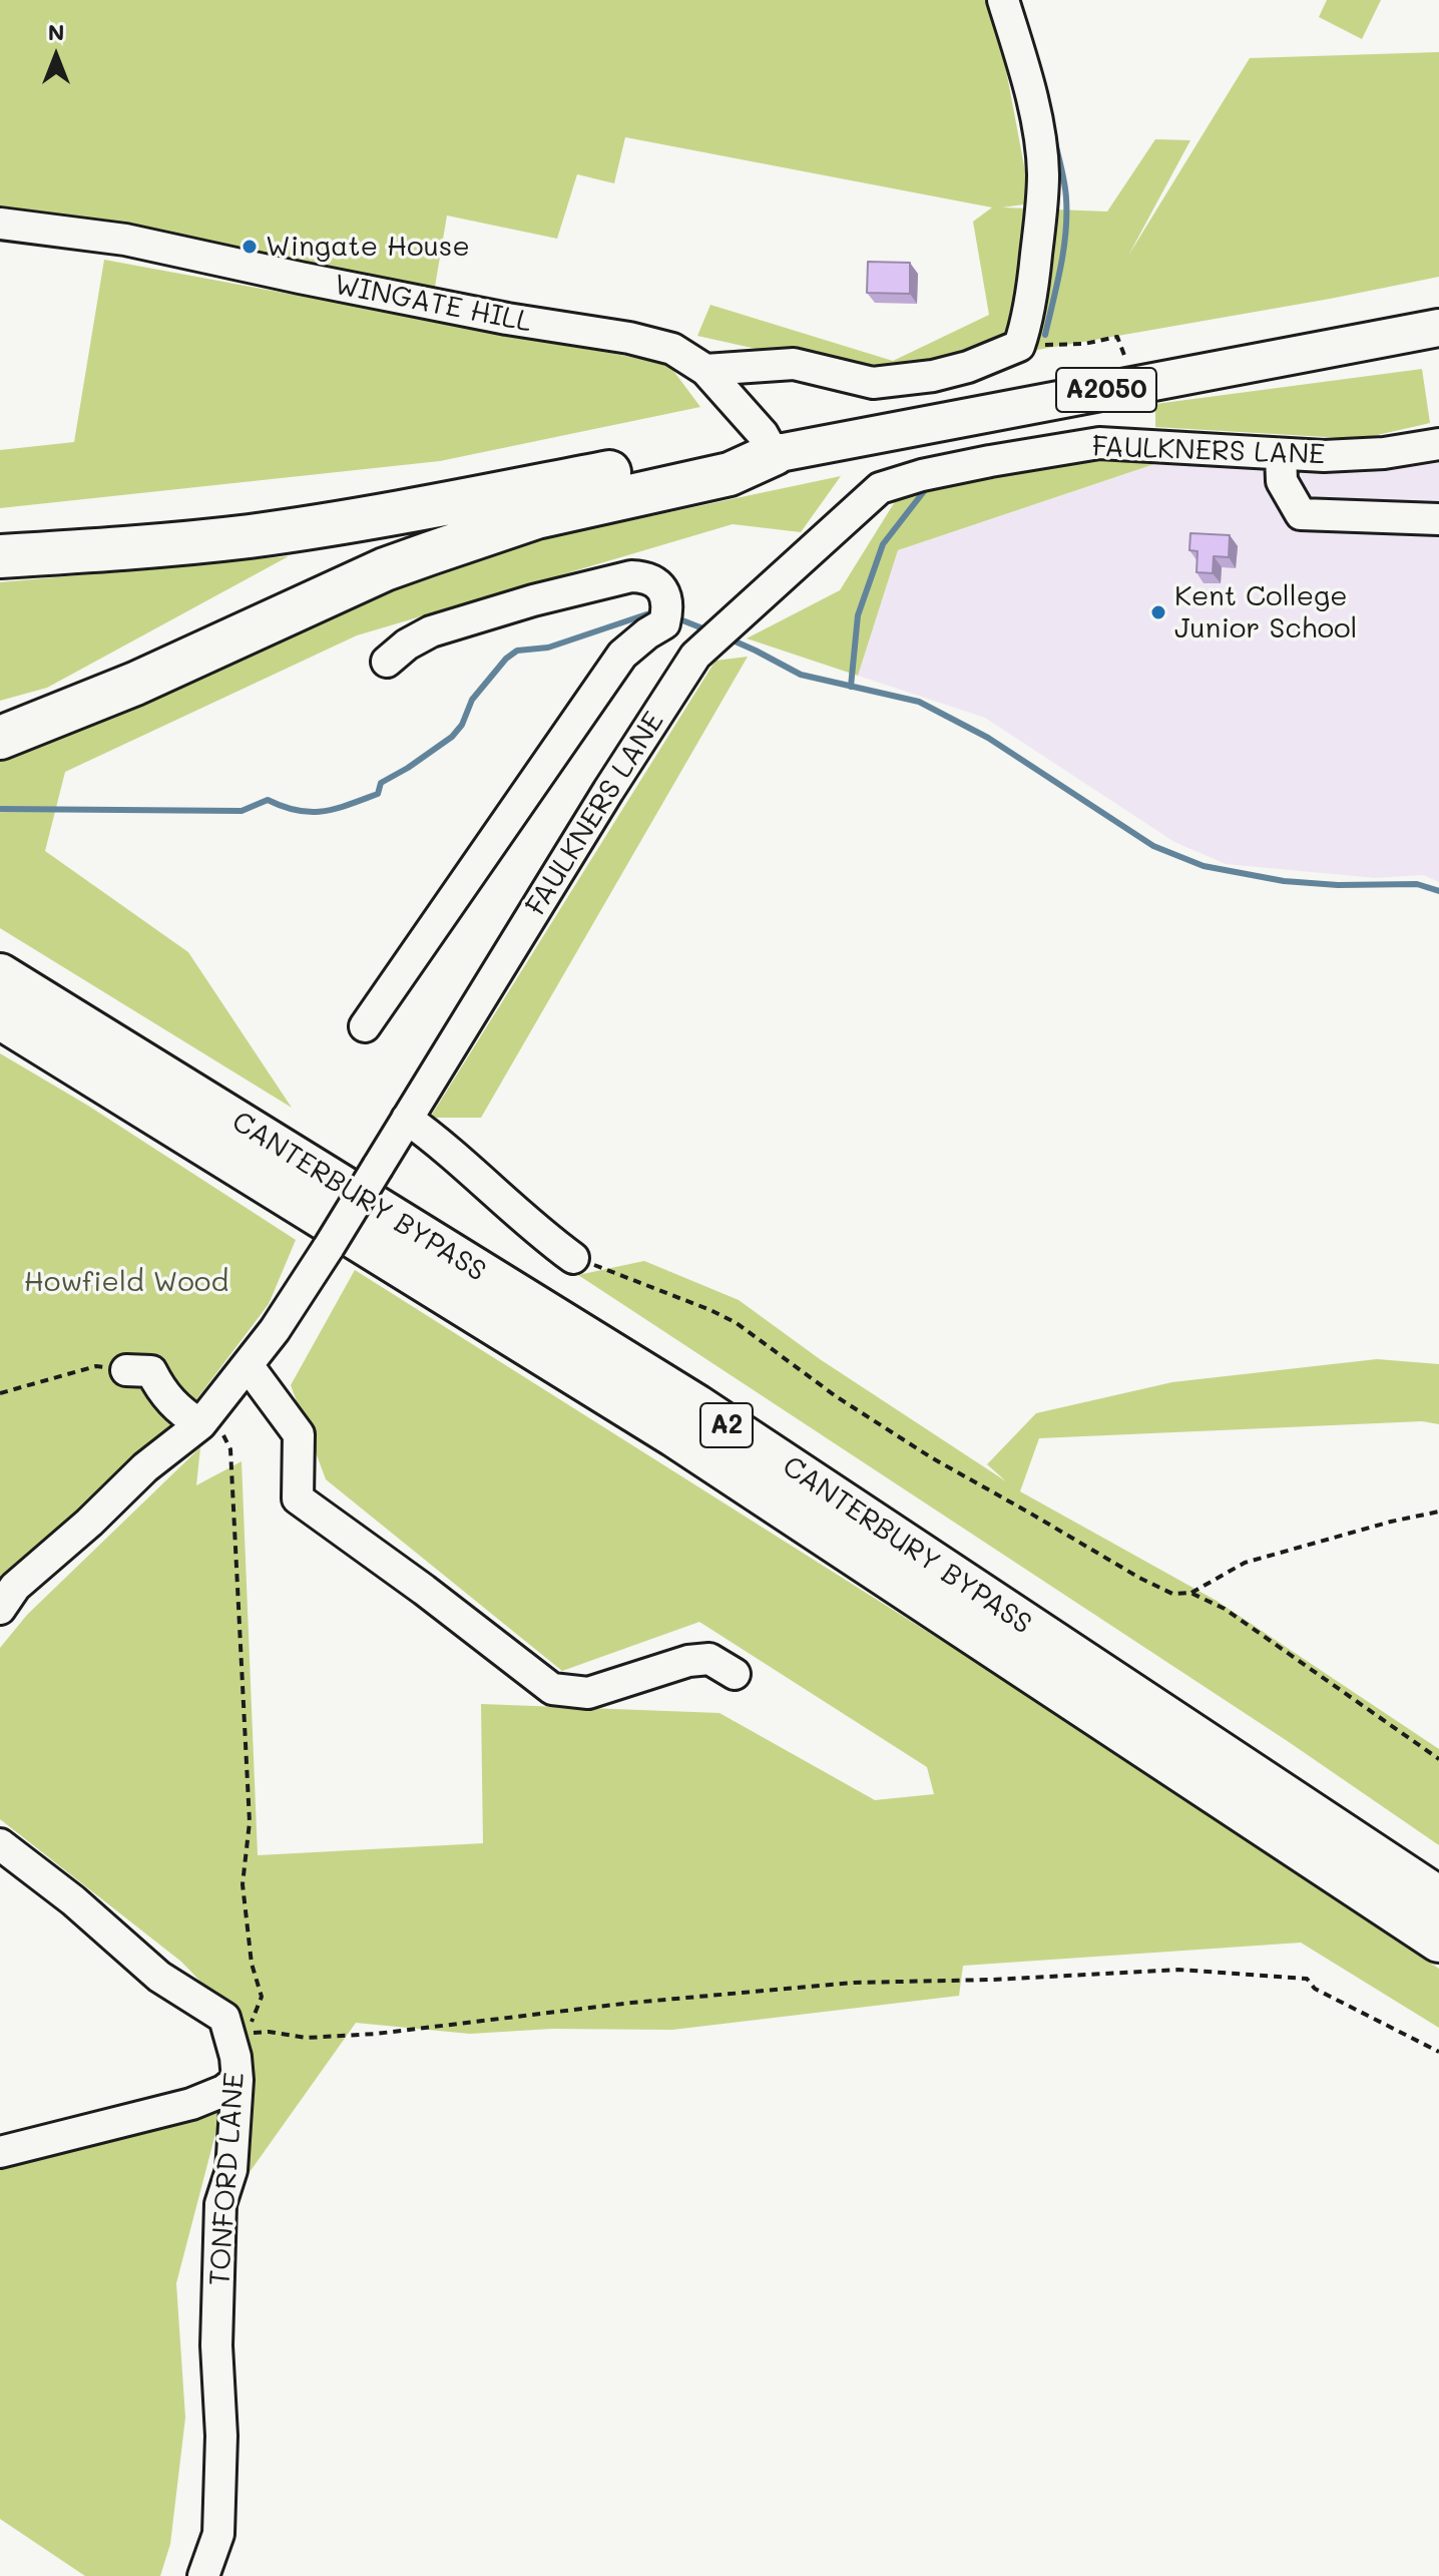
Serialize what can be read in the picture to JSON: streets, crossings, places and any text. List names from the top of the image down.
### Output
{
  "streets": {
    "highway": ["CANTERBURY BYPASS", "A2"],
    "main road": ["A2050"],
    "street": ["WINGATE HILL", "FAULKNERS LANE", "TONFORD LANE"]
  },
  "crossings": [
    ["WINGATE HILL", "A2050"]
  ],
  "parks": ["Howfield Wood"],
  "places": ["Wingate House", "Kent College Junior School"],
  "north": "top"
}
